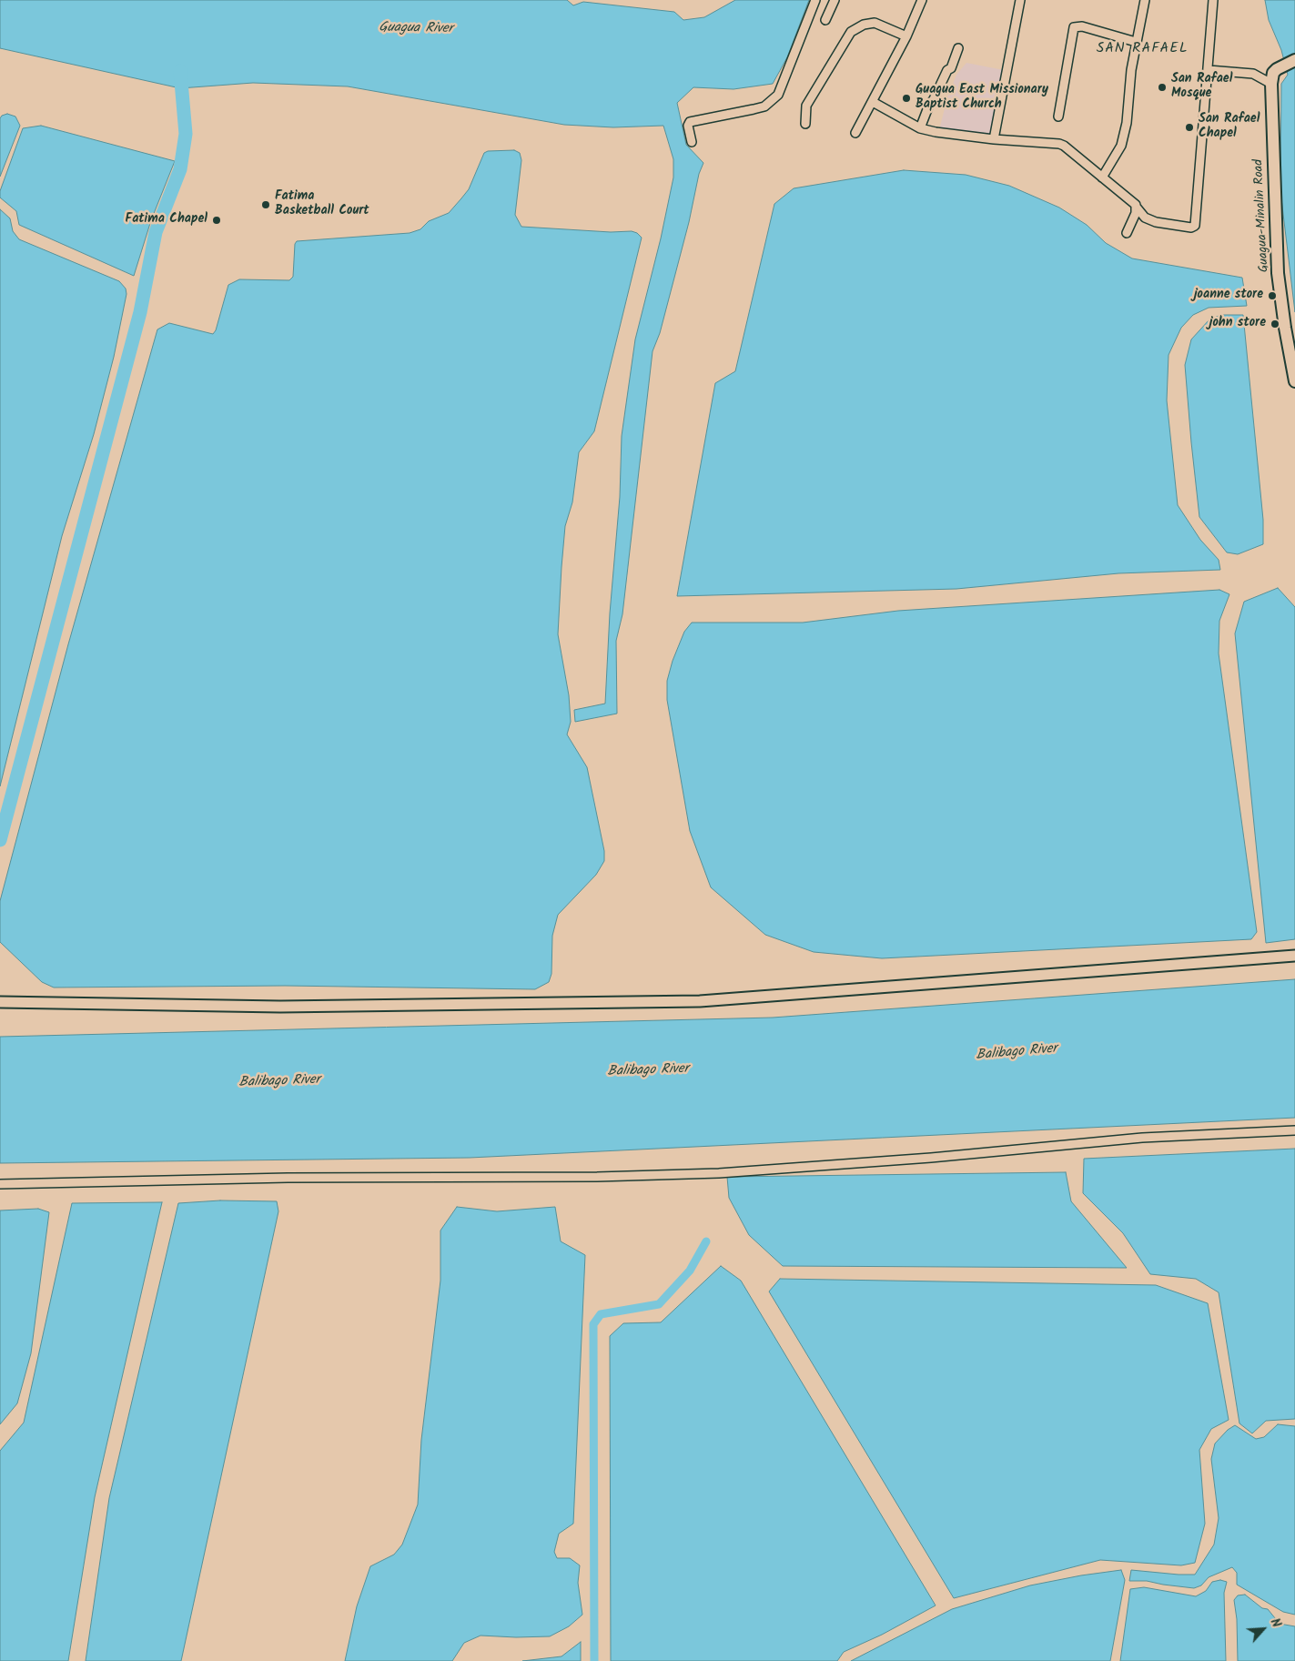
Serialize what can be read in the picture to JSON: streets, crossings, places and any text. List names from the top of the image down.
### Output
{
  "streets": {
    "main road": ["Guagua-Minalin Road"]
  },
  "districts": ["SAN RAFAEL"],
  "water": ["Guagua River", "Balibago River"],
  "places": [
    "San Rafael Mosque",
    "Guagua East Missionary Baptist Church",
    "San Rafael Chapel",
    "Fatima Basketball Court",
    "Fatima Chapel",
    "joanne store",
    "john store"
  ],
  "north": "top right"
}
